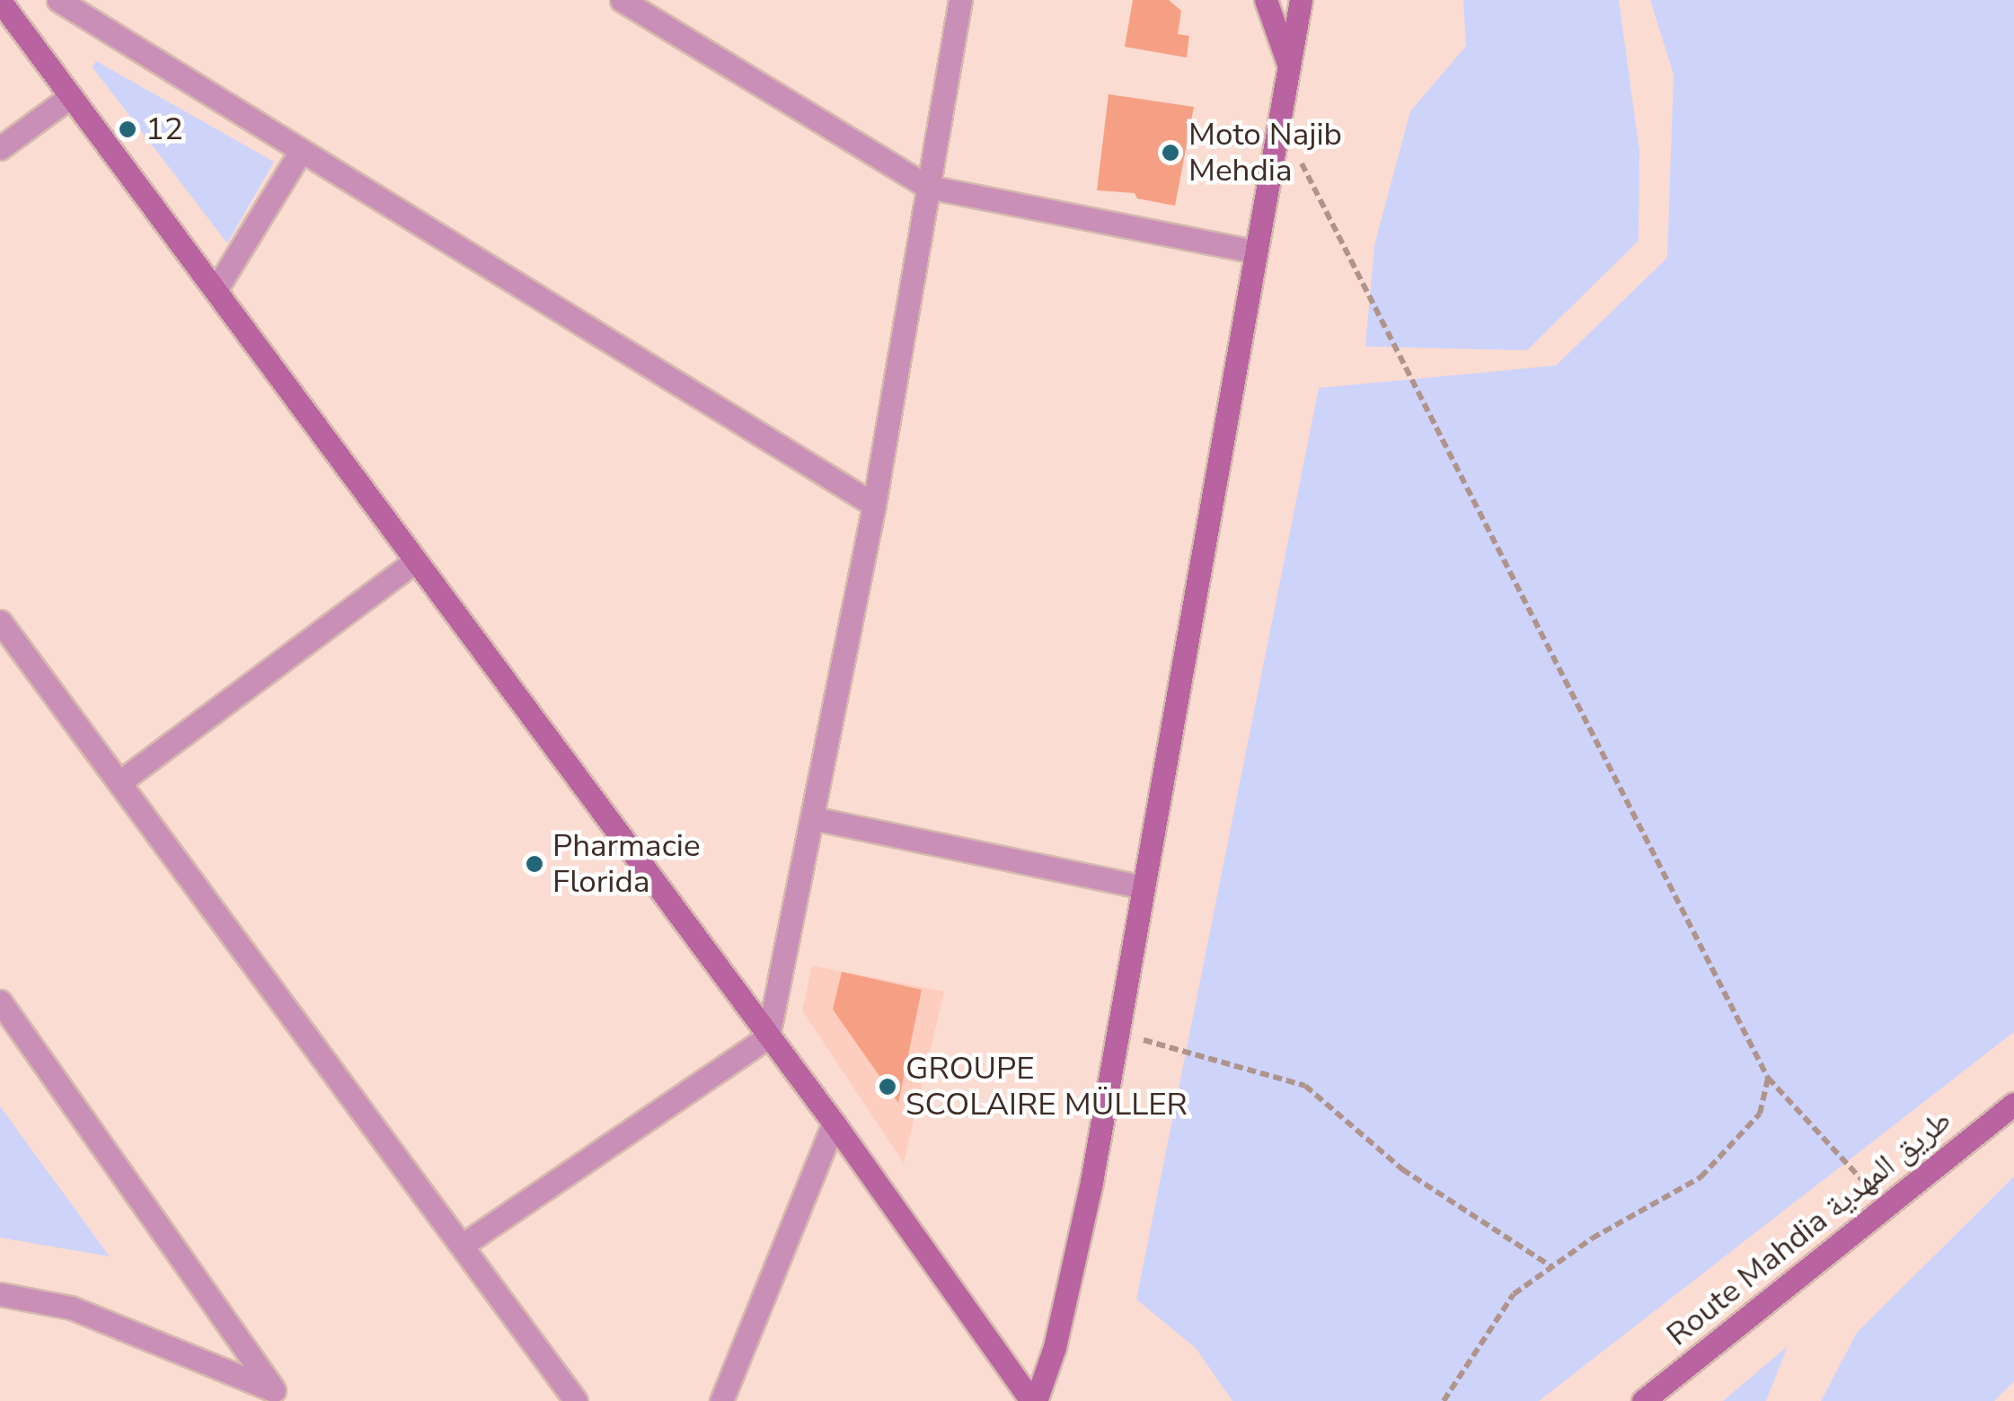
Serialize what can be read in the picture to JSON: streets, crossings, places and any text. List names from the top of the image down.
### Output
{
  "streets": {
    "street": ["Route Mahdia طريق المهدية"]
  },
  "places": [
    "12",
    "Moto Najib Mehdia",
    "Pharmacie Florida",
    "GROUPE SCOLAIRE MÜLLER"
  ]
}
